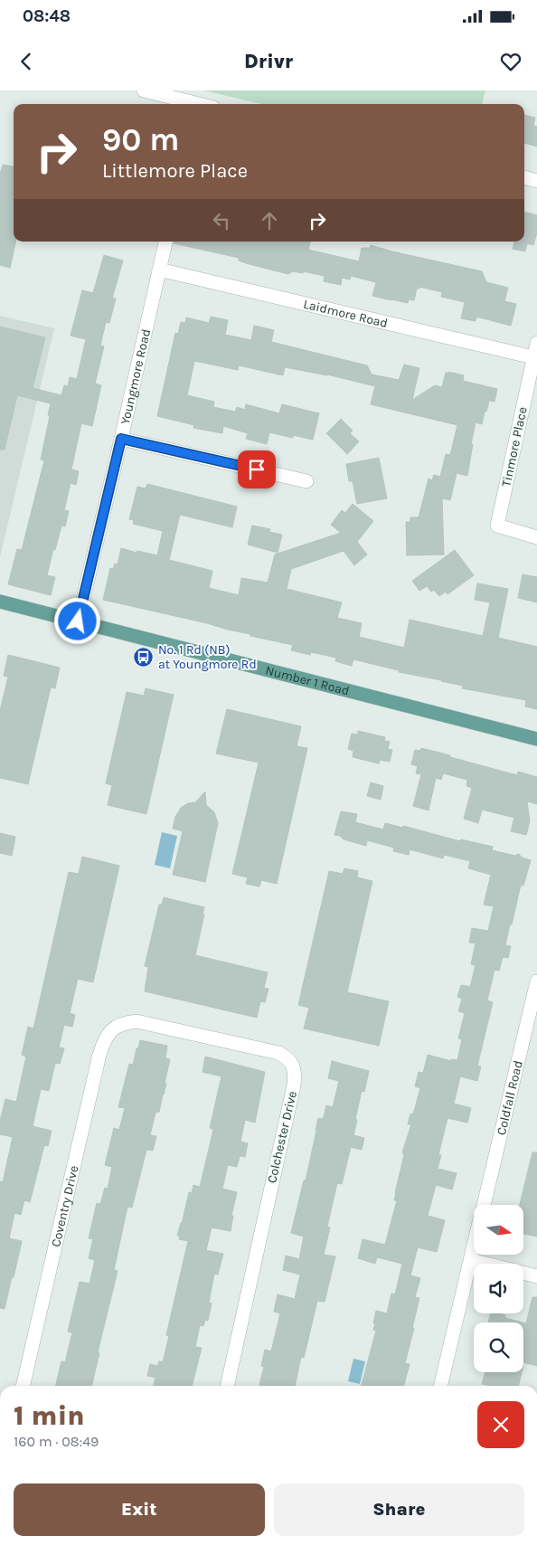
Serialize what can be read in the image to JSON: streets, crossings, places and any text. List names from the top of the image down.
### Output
{
  "streets": {
    "main road": ["Number 1 Road"],
    "street": [
      "Laidmore Road",
      "Youngmore Road",
      "Tinmore Place",
      "Coldfall Road",
      "Colchester Drive",
      "Coventry Drive"
    ]
  },
  "crossings": [
    ["Laidmore Road", "Youngmore Road"],
    ["Laidmore Road", "Tinmore Place"],
    ["Youngmore Road", "Number 1 Road"],
    ["Colchester Drive", "Coventry Drive"]
  ],
  "places": {
    "bus stop": ["No. 1 Rd (NB) at Youngmore Rd"]
  },
  "north": "right",
  "page": {
    "status": "08:48",
    "header": "Drivr",
    "turn": ["90 m", "Littlemore Place"],
    "heading": ["1 min", "160 m · 08:49"],
    "buttons": ["Exit", "Share"]
  }
}
